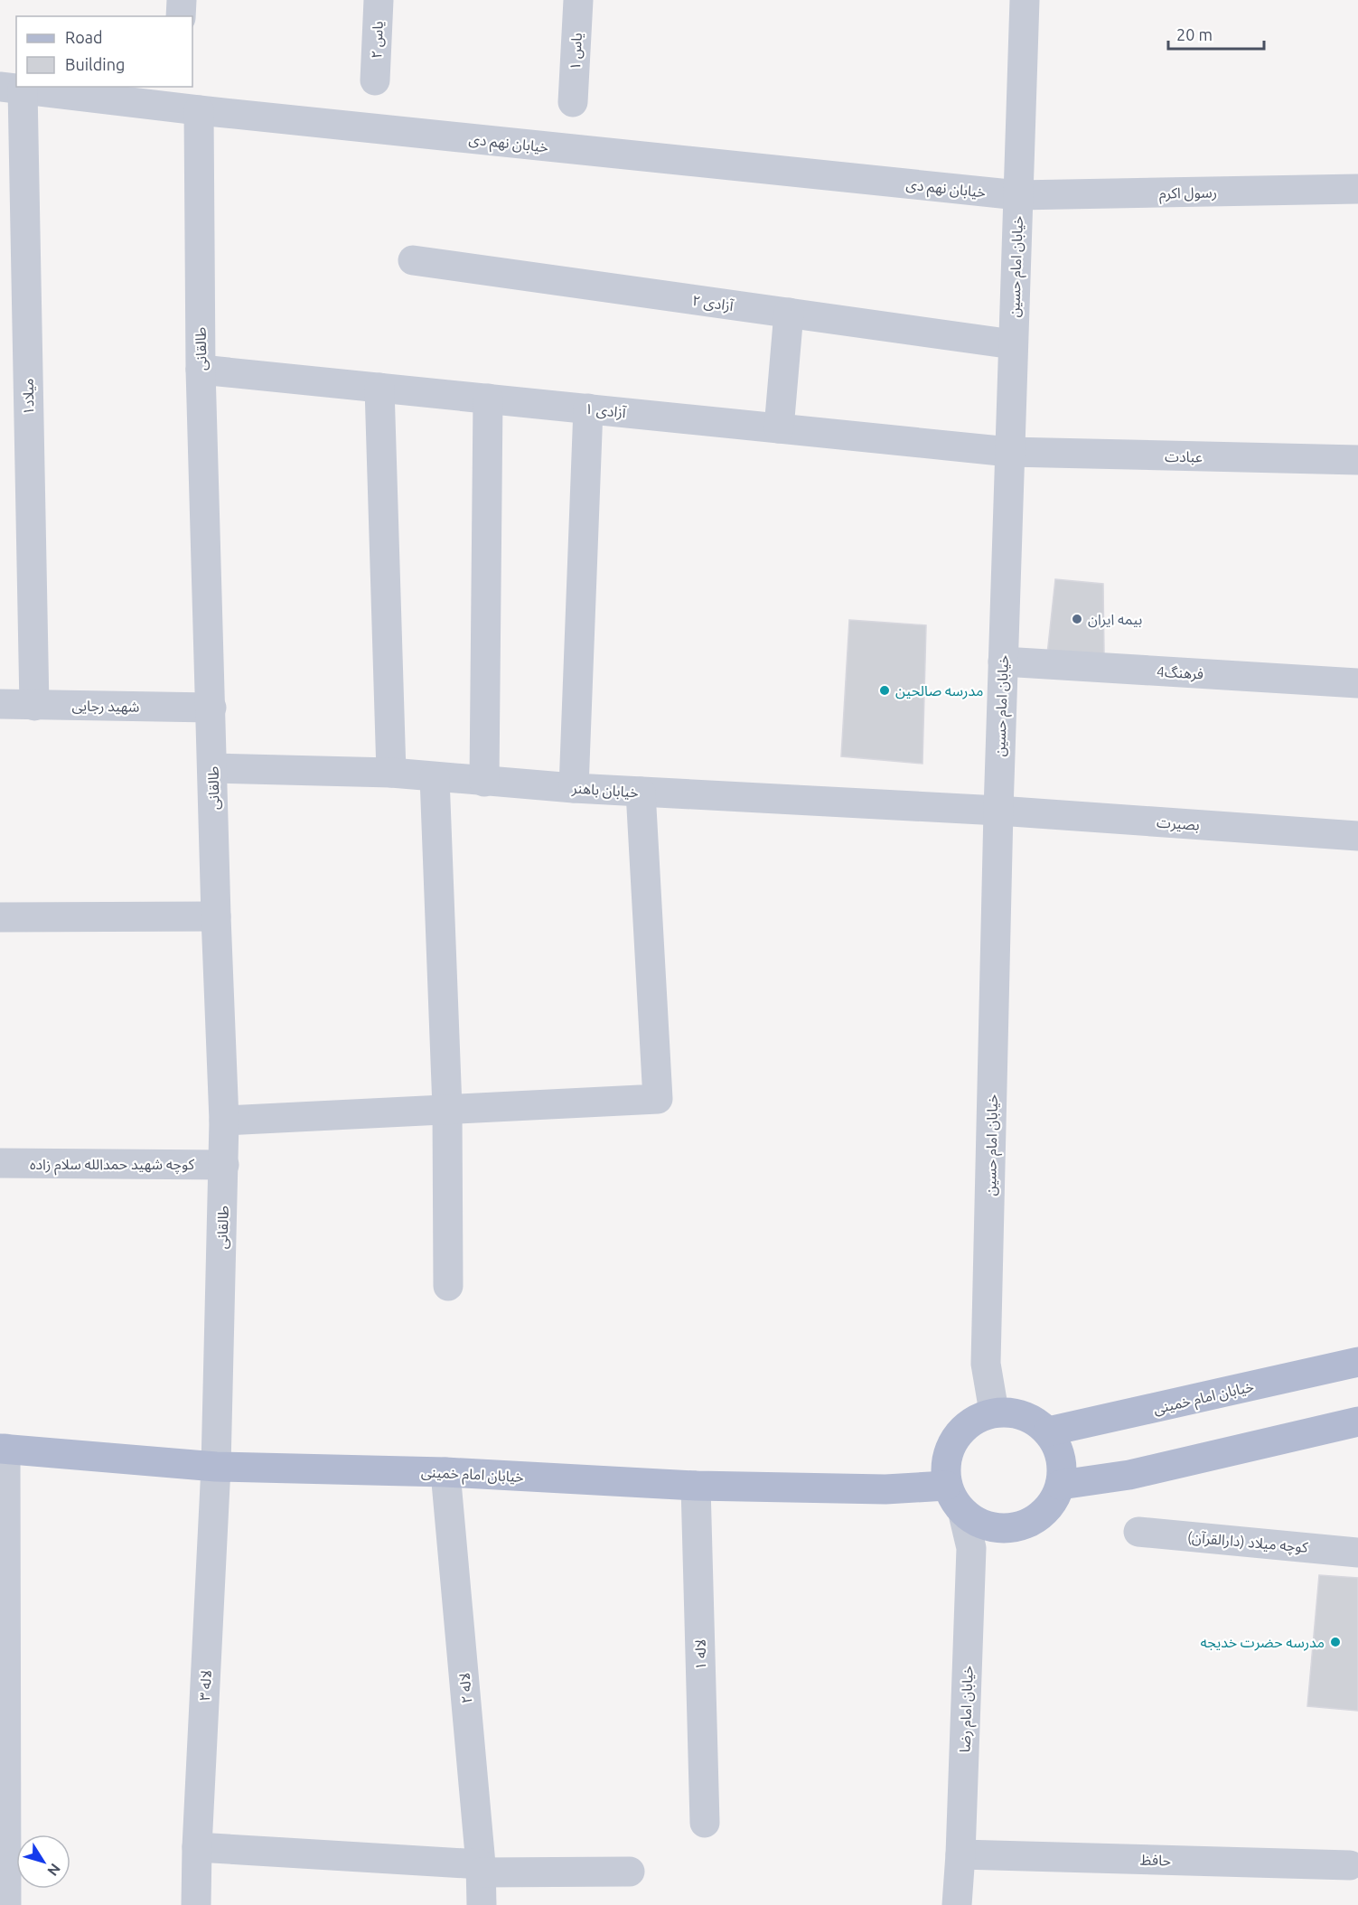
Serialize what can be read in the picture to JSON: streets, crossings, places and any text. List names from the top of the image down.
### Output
{
  "streets": {
    "main road": ["خیابان امام خمینی"],
    "street": [
      "یاس ۲",
      "یاس ۱",
      "خیابان نهم دی",
      "رسول اکرم",
      "خیابان امام حسین",
      "آزادی ۲",
      "طالقانی",
      "میلاد۱",
      "آزادی ۱",
      "عبادت",
      "فرهنگ4",
      "شهید رجایی",
      "خیابان باهنر",
      "بصیرت",
      "کوچه شهید حمدالله سلام زاده",
      "کوچه میلاد (دارالقرآن)",
      "لاله ۱",
      "لاله ۳",
      "لاله ۲",
      "خیابان امام رضا",
      "حافظ"
    ]
  },
  "crossings": [
    ["خیابان نهم دی", "رسول اکرم"],
    ["خیابان نهم دی", "خیابان امام حسین"],
    ["خیابان نهم دی", "طالقانی"],
    ["خیابان نهم دی", "میلاد۱"],
    ["رسول اکرم", "خیابان امام حسین"],
    ["خیابان امام حسین", "آزادی ۲"],
    ["خیابان امام حسین", "آزادی ۱"],
    ["خیابان امام حسین", "عبادت"],
    ["خیابان امام حسین", "فرهنگ4"],
    ["خیابان امام حسین", "خیابان باهنر"],
    ["خیابان امام حسین", "بصیرت"],
    ["خیابان امام حسین", "خیابان امام خمینی"],
    ["خیابان امام حسین", "خیابان امام رضا"],
    ["طالقانی", "آزادی ۱"],
    ["طالقانی", "شهید رجایی"],
    ["طالقانی", "خیابان باهنر"],
    ["طالقانی", "کوچه شهید حمدالله سلام زاده"],
    ["طالقانی", "خیابان امام خمینی"],
    ["طالقانی", "لاله ۳"],
    ["میلاد۱", "شهید رجایی"],
    ["آزادی ۱", "عبادت"],
    ["خیابان باهنر", "بصیرت"],
    ["خیابان امام خمینی", "لاله ۱"],
    ["خیابان امام خمینی", "لاله ۳"],
    ["خیابان امام خمینی", "لاله ۲"],
    ["خیابان امام خمینی", "خیابان امام رضا"],
    ["خیابان امام رضا", "حافظ"]
  ],
  "places": ["بیمه ایران", "مدرسه صالحین", "مدرسه حضرت خدیجه"],
  "legend": ["Road", "Building"],
  "scale_bar": "20 m",
  "north": "bottom right"
}
